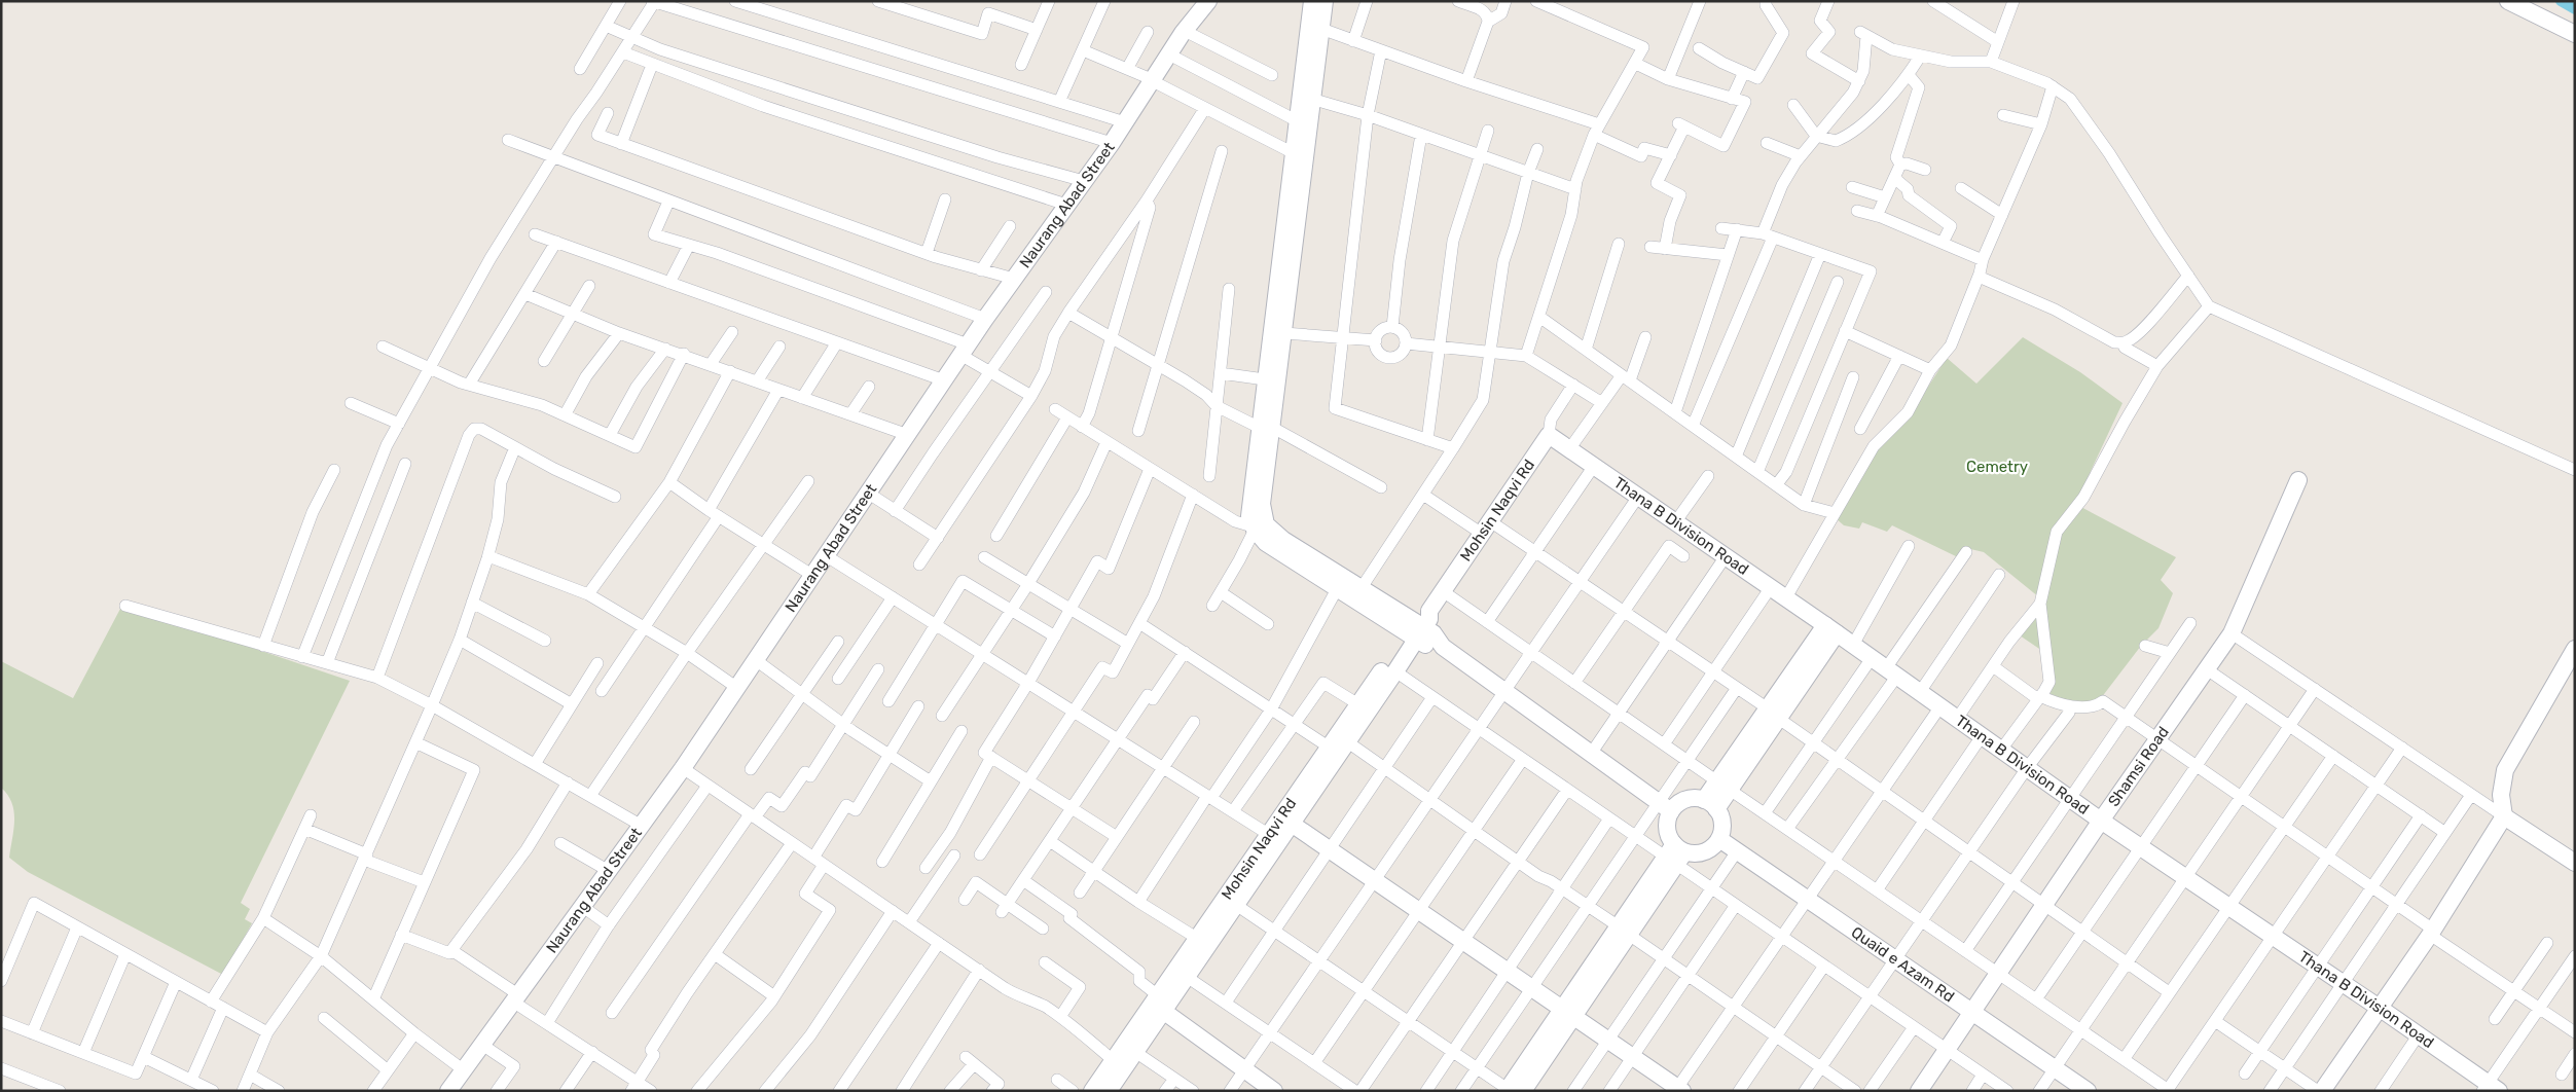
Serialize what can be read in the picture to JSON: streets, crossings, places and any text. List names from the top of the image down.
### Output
{
  "streets": {
    "street": [
      "Naurang Abad Street",
      "Mohsin Naqvi Rd",
      "Thana B Division Road",
      "Shamsi Road",
      "Quaid e Azam Rd"
    ]
  },
  "crossings": [
    ["Mohsin Naqvi Rd", "Thana B Division Road"],
    ["Thana B Division Road", "Shamsi Road"],
    ["Shamsi Road", "Quaid e Azam Rd"]
  ],
  "parks": ["Cemetry"]
}
